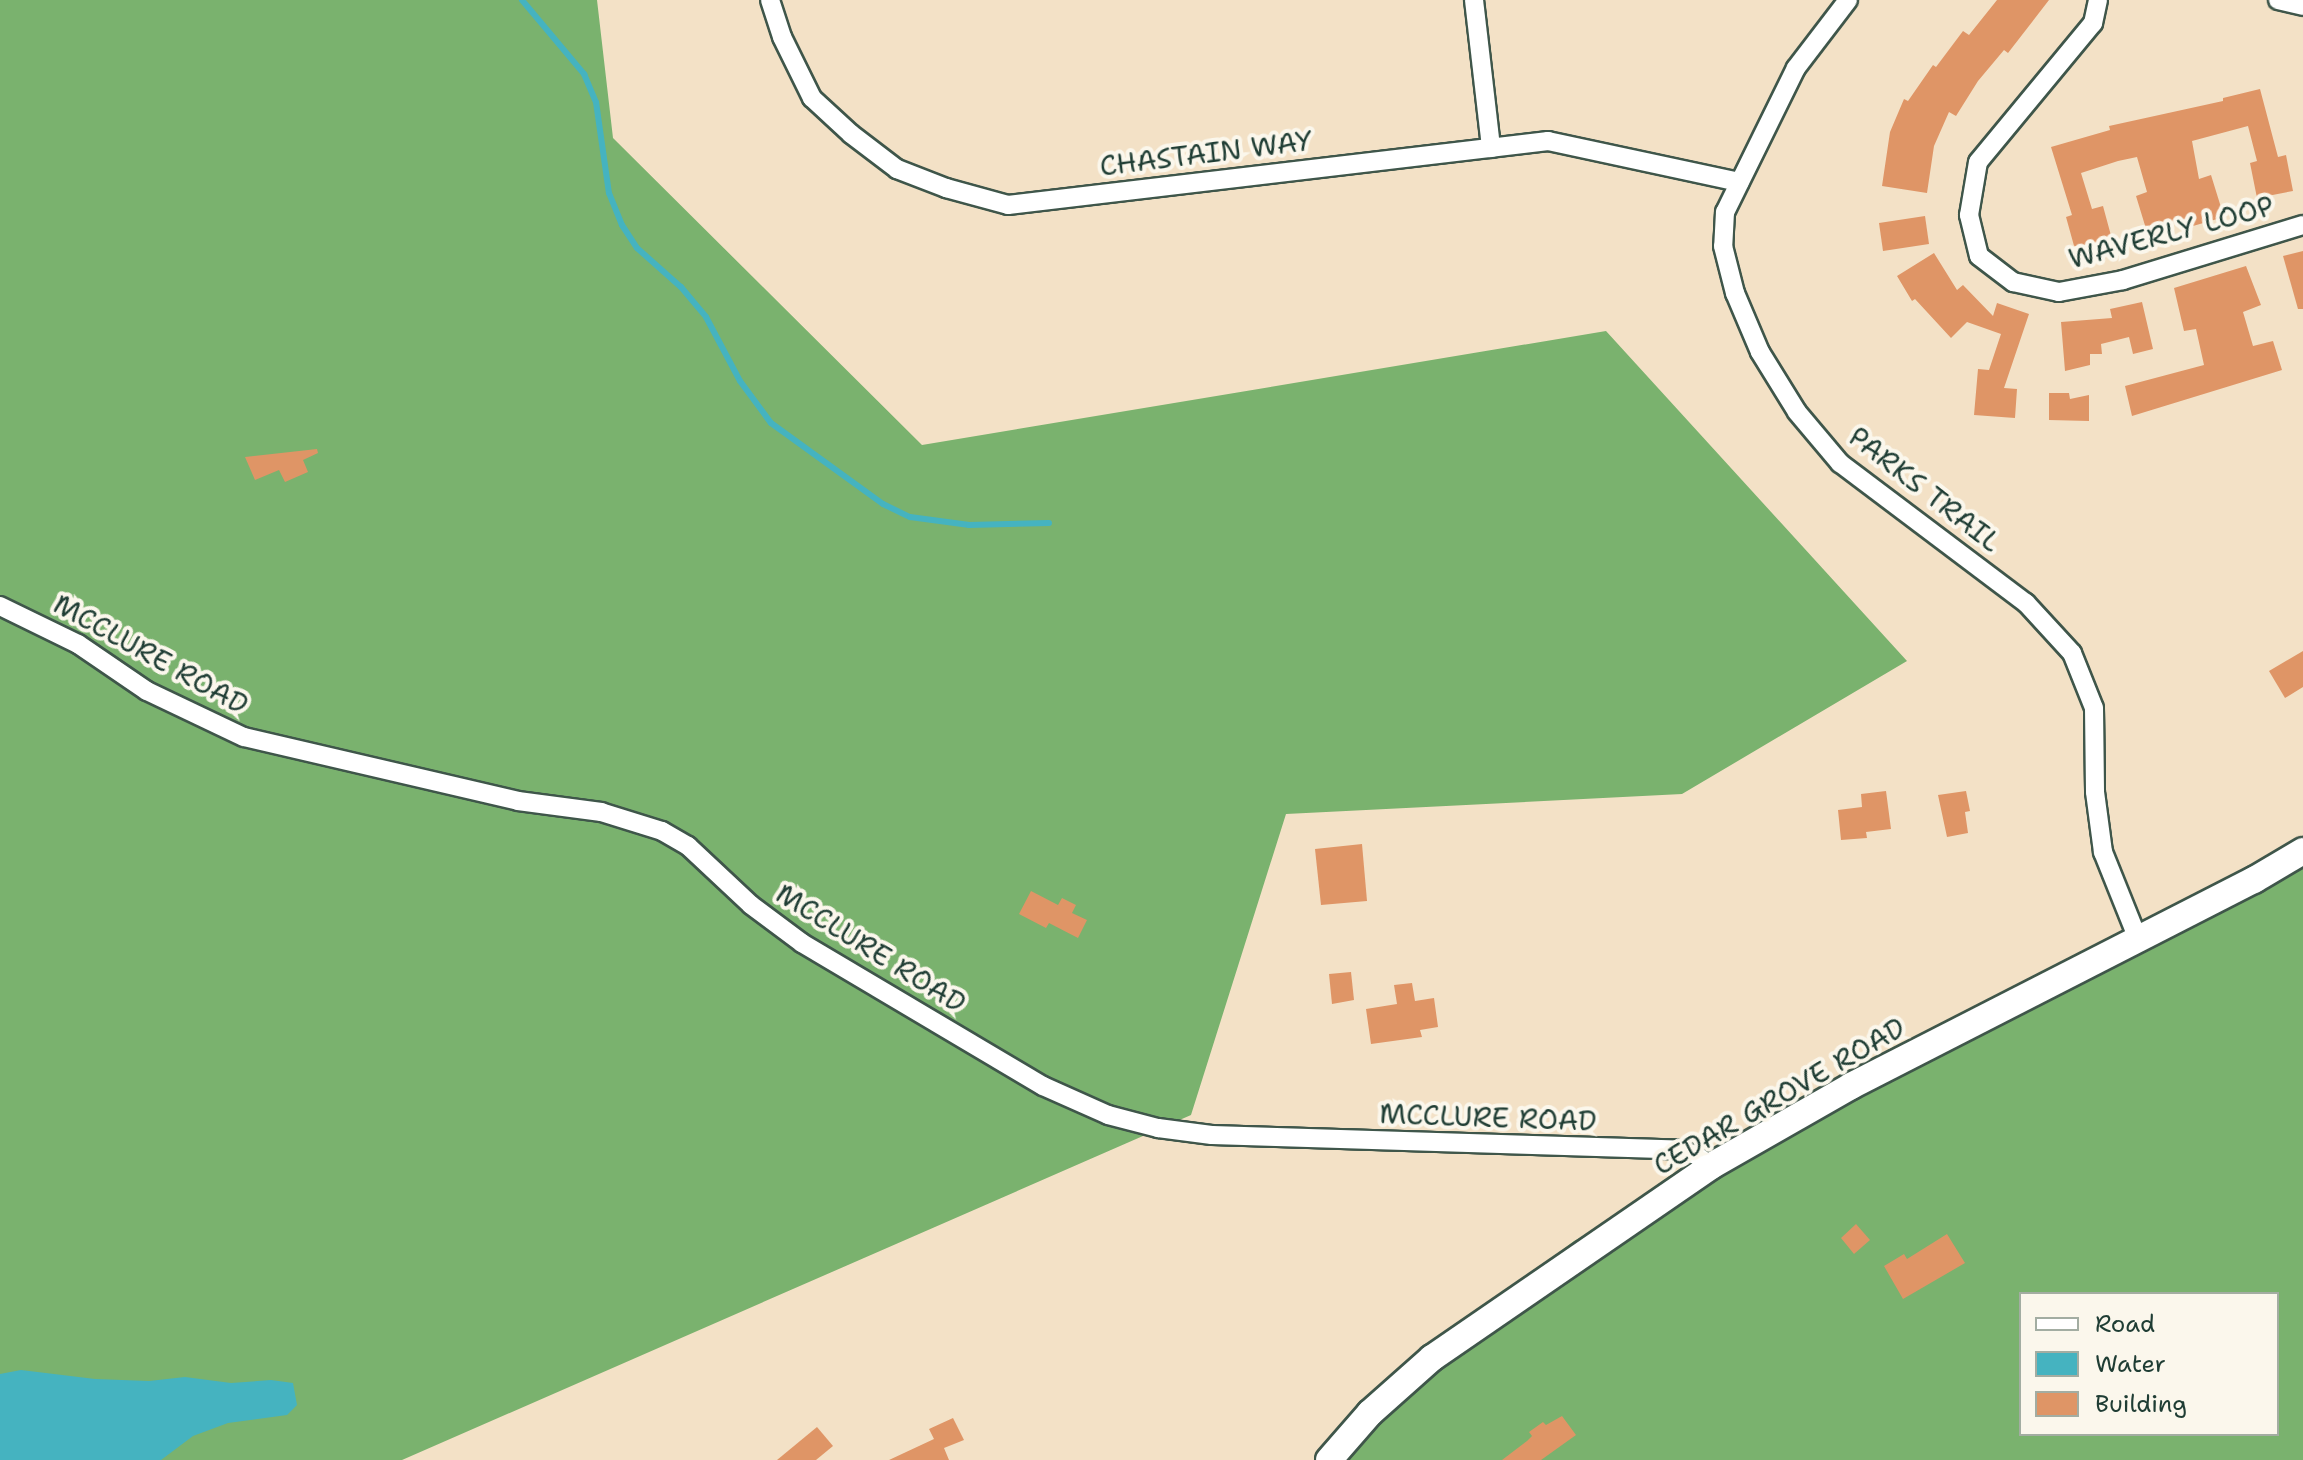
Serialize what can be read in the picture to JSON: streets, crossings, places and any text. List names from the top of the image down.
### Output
{
  "streets": {
    "main road": ["CEDAR GROVE ROAD"],
    "street": [
      "CHASTAIN WAY",
      "WAVERLY LOOP",
      "PARKS TRAIL",
      "MCCLURE ROAD"
    ]
  },
  "crossings": [
    ["CHASTAIN WAY", "PARKS TRAIL"],
    ["PARKS TRAIL", "CEDAR GROVE ROAD"],
    ["MCCLURE ROAD", "CEDAR GROVE ROAD"]
  ],
  "legend": ["Road", "Water", "Building"]
}
